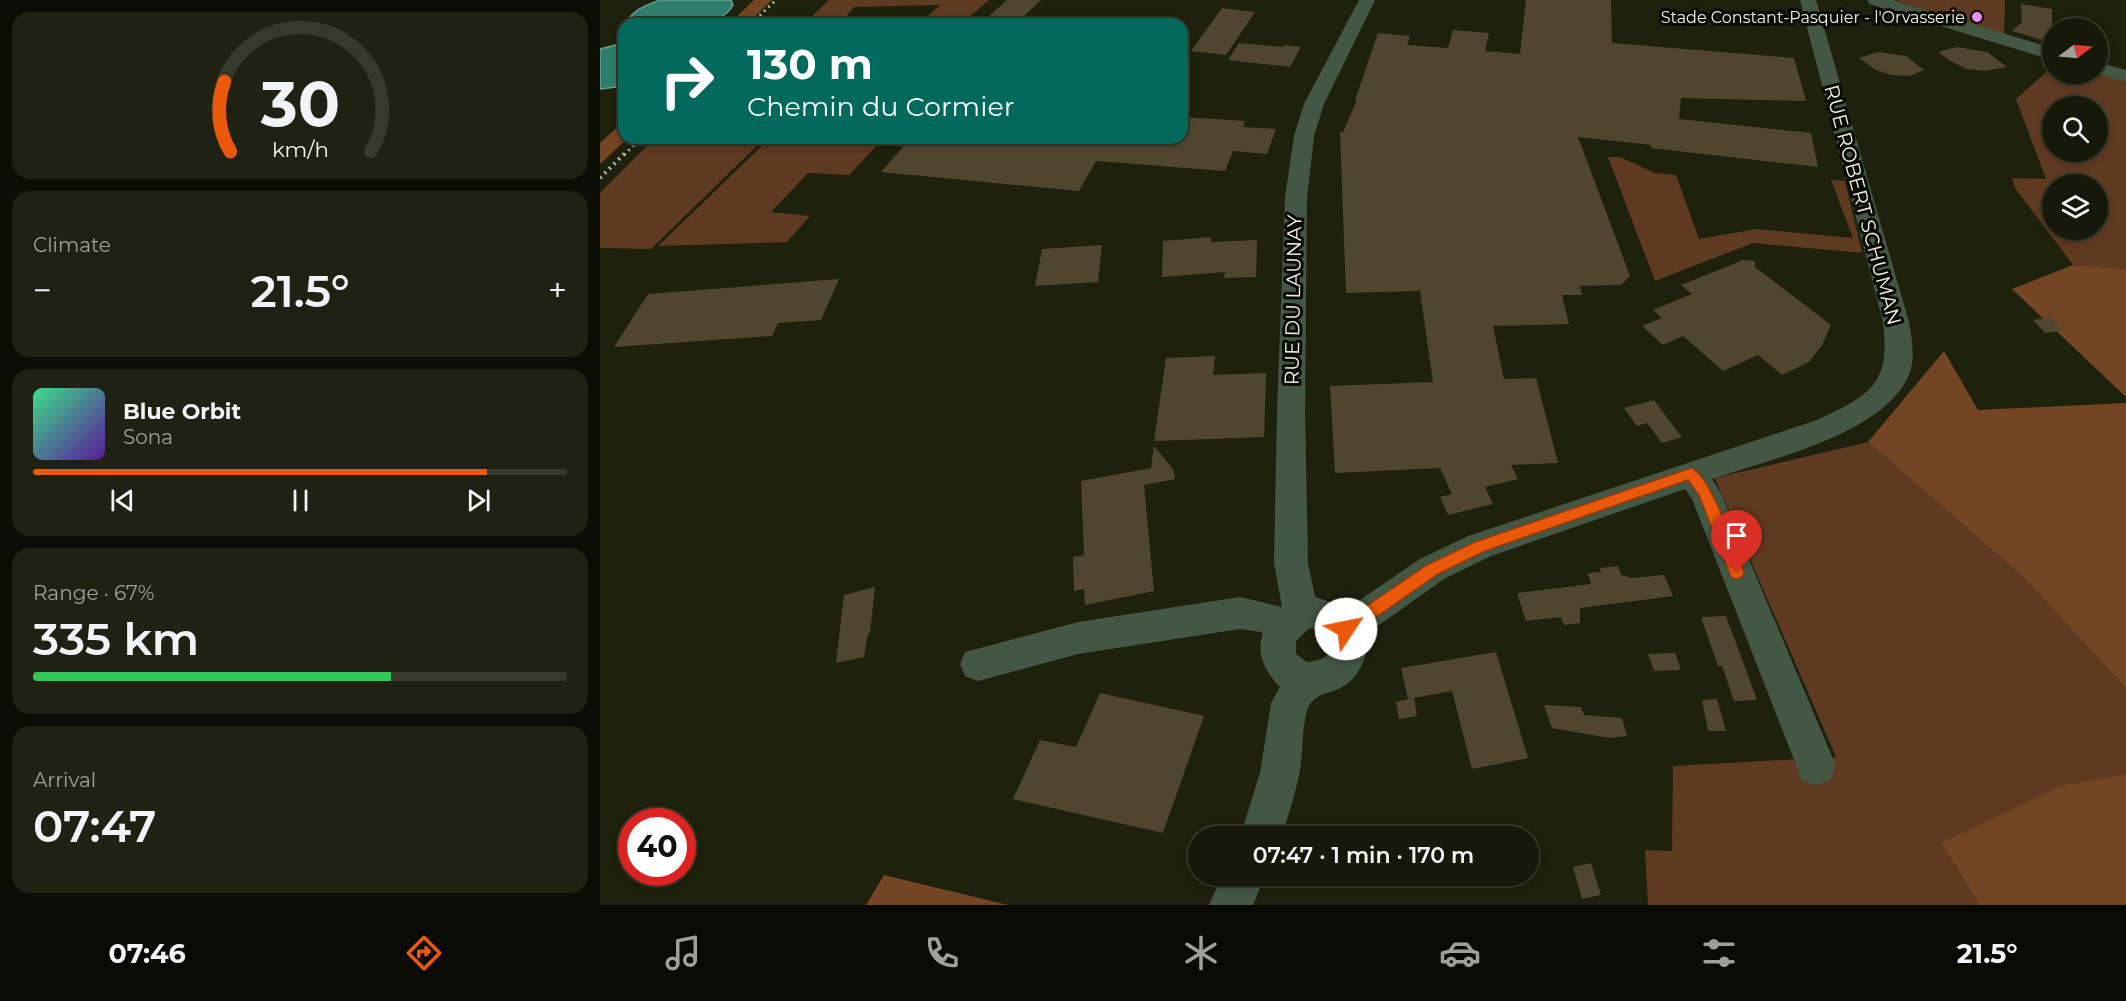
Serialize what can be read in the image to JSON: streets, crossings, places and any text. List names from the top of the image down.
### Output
{
  "streets": {
    "street": ["RUE ROBERT SCHUMAN", "RUE DU LAUNAY"]
  },
  "crossings": [
    ["RUE ROBERT SCHUMAN", "RUE DU LAUNAY"]
  ],
  "places": ["Stade Constant-Pasquier - l'Orvasserie"],
  "north": "right",
  "page": {
    "turn": ["130 m", "Chemin du Cormier"],
    "tile": [
      "Climate",
      ["Range · 67%", "335 km"],
      ["Arrival", "07:47"]
    ],
    "heat": ["−", "21.5°", "+"],
    "song": ["Blue Orbit", "Sona"],
    "limit": "40",
    "trip": "07:47 · 1 min · 170 m",
    "tabs": ["07:46", "21.5°"],
    "gauge": ["30", "km/h"]
  }
}
